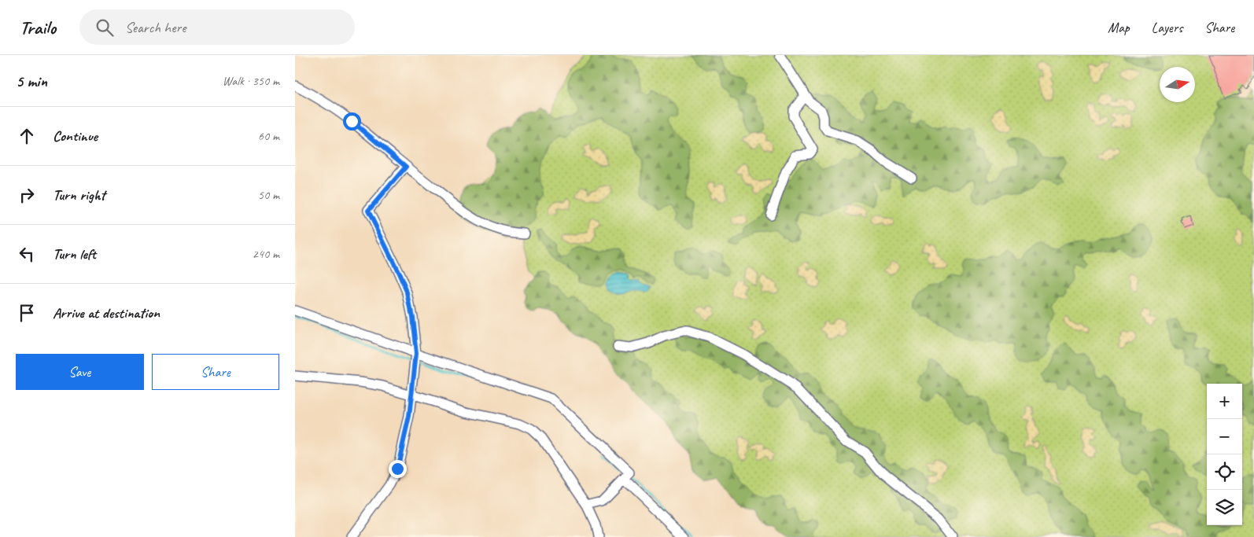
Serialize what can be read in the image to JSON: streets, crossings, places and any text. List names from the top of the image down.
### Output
{
  "north": "right",
  "page": {
    "header": "Trailo",
    "search": "Search here",
    "nav": ["Map", "Layers", "Share"],
    "heading": ["5 min", "Walk · 350 m"],
    "list": [
      ["Continue", "60 m"],
      ["Turn right", "50 m"],
      ["Turn left", "240 m"],
      "Arrive at destination"
    ],
    "buttons": ["Save", "Share"],
    "map_buttons": ["+", "−"]
  }
}
